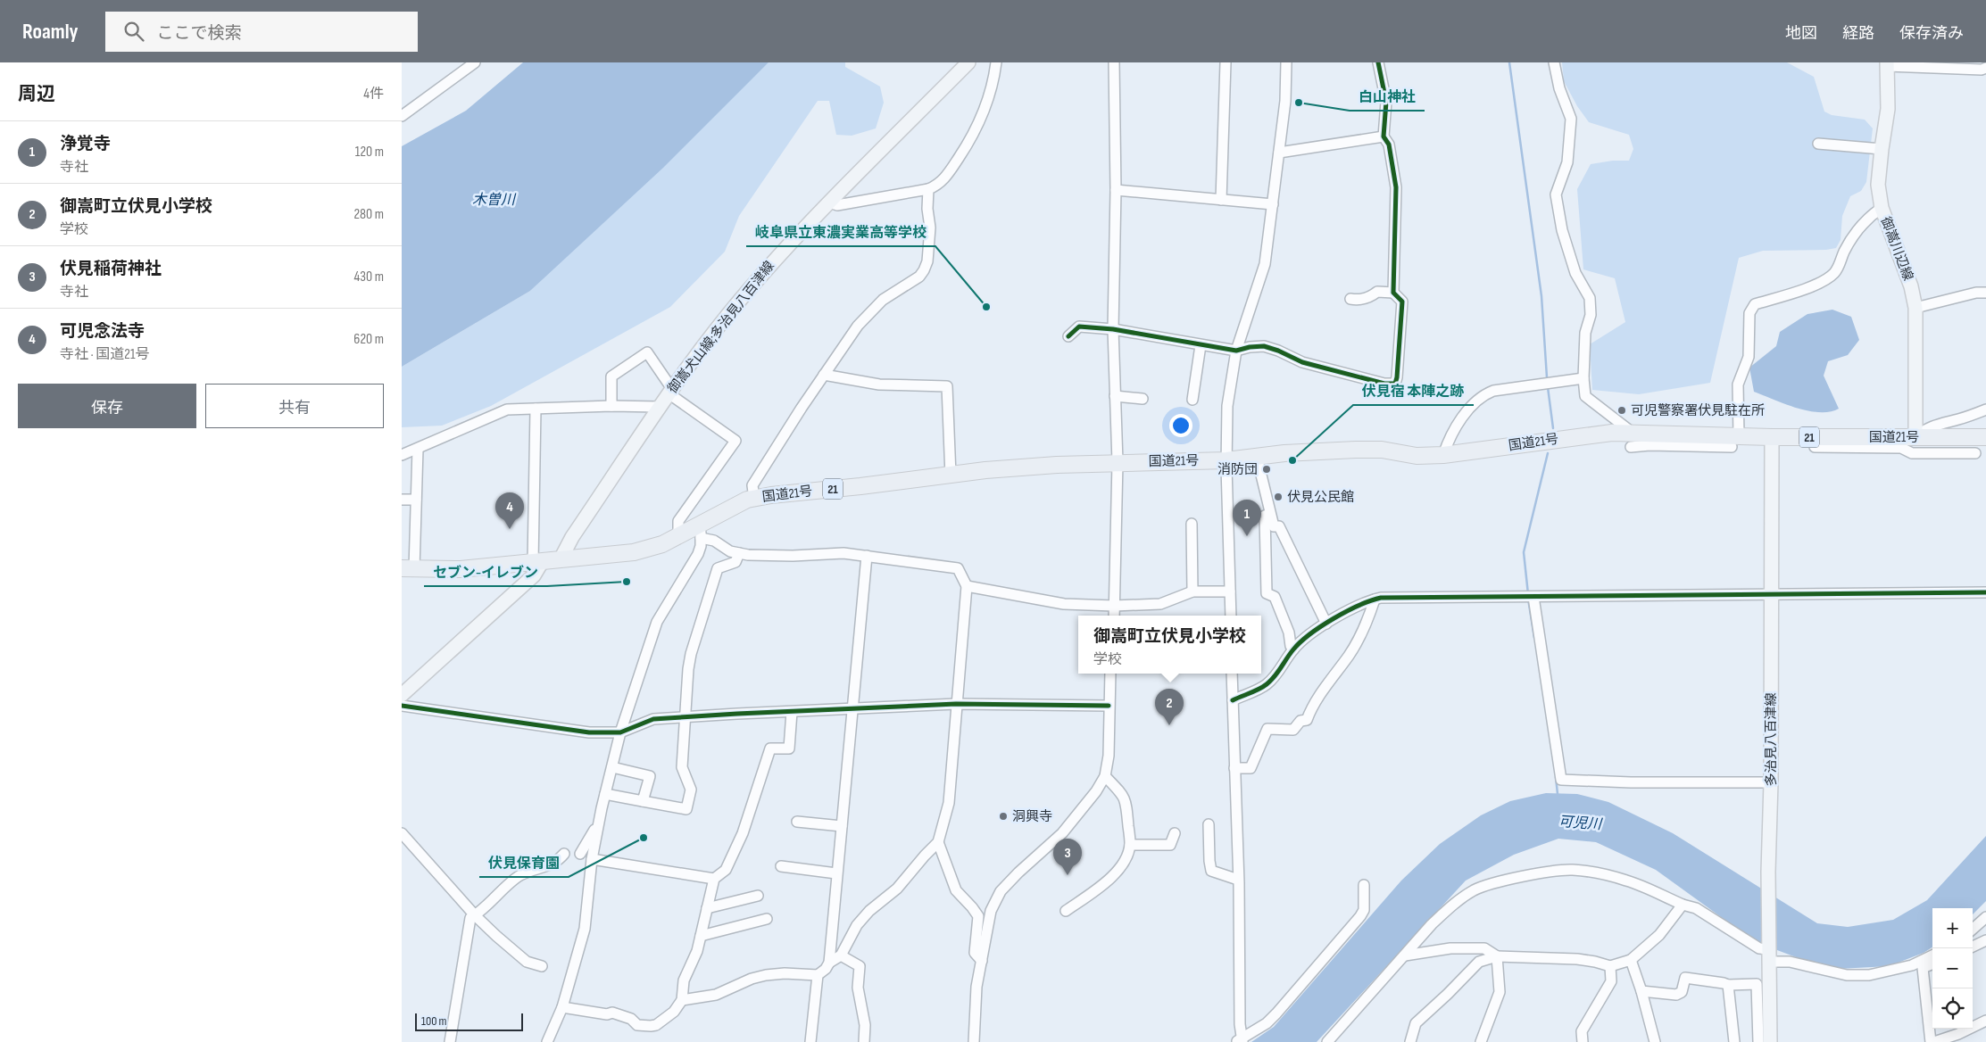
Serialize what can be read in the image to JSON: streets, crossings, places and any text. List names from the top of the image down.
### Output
{
  "streets": {
    "highway": ["21", "国道21号"],
    "main road": ["御嵩川辺線", "御嵩犬山線;多治見八百津線", "多治見八百津線"]
  },
  "crossings": [
    ["御嵩川辺線", "国道21号"],
    ["御嵩犬山線;多治見八百津線", "国道21号"],
    ["国道21号", "多治見八百津線"]
  ],
  "water": ["木曽川", "可児川"],
  "places": [
    "白山神社",
    "岐阜県立東濃実業高等学校",
    "可児警察署伏見駐在所",
    "伏見宿 本陣之跡",
    "消防団",
    "伏見公民館",
    "セブン-イレブン",
    "洞興寺",
    "伏見保育園"
  ],
  "scale_bar": "100 m",
  "page": {
    "header": "Roamly",
    "search": "ここで検索",
    "nav": ["地図", "経路", "保存済み"],
    "heading": ["周辺", "4件"],
    "list": [
      {
        "mark": "1",
        "name": "浄覚寺",
        "note": "寺社",
        "value": "120 m"
      },
      {
        "mark": "2",
        "name": "御嵩町立伏見小学校",
        "note": "学校",
        "value": "280 m"
      },
      {
        "mark": "3",
        "name": "伏見稲荷神社",
        "note": "寺社",
        "value": "430 m"
      },
      {
        "mark": "4",
        "name": "可児念法寺",
        "note": "寺社 · 国道21号",
        "value": "620 m"
      }
    ],
    "buttons": ["保存", "共有"],
    "pins": [
      "4",
      "1",
      "2",
      "3"
    ],
    "popup": ["御嵩町立伏見小学校", "学校"],
    "map_buttons": ["+", "−"],
    "scale": "100 m"
  }
}
